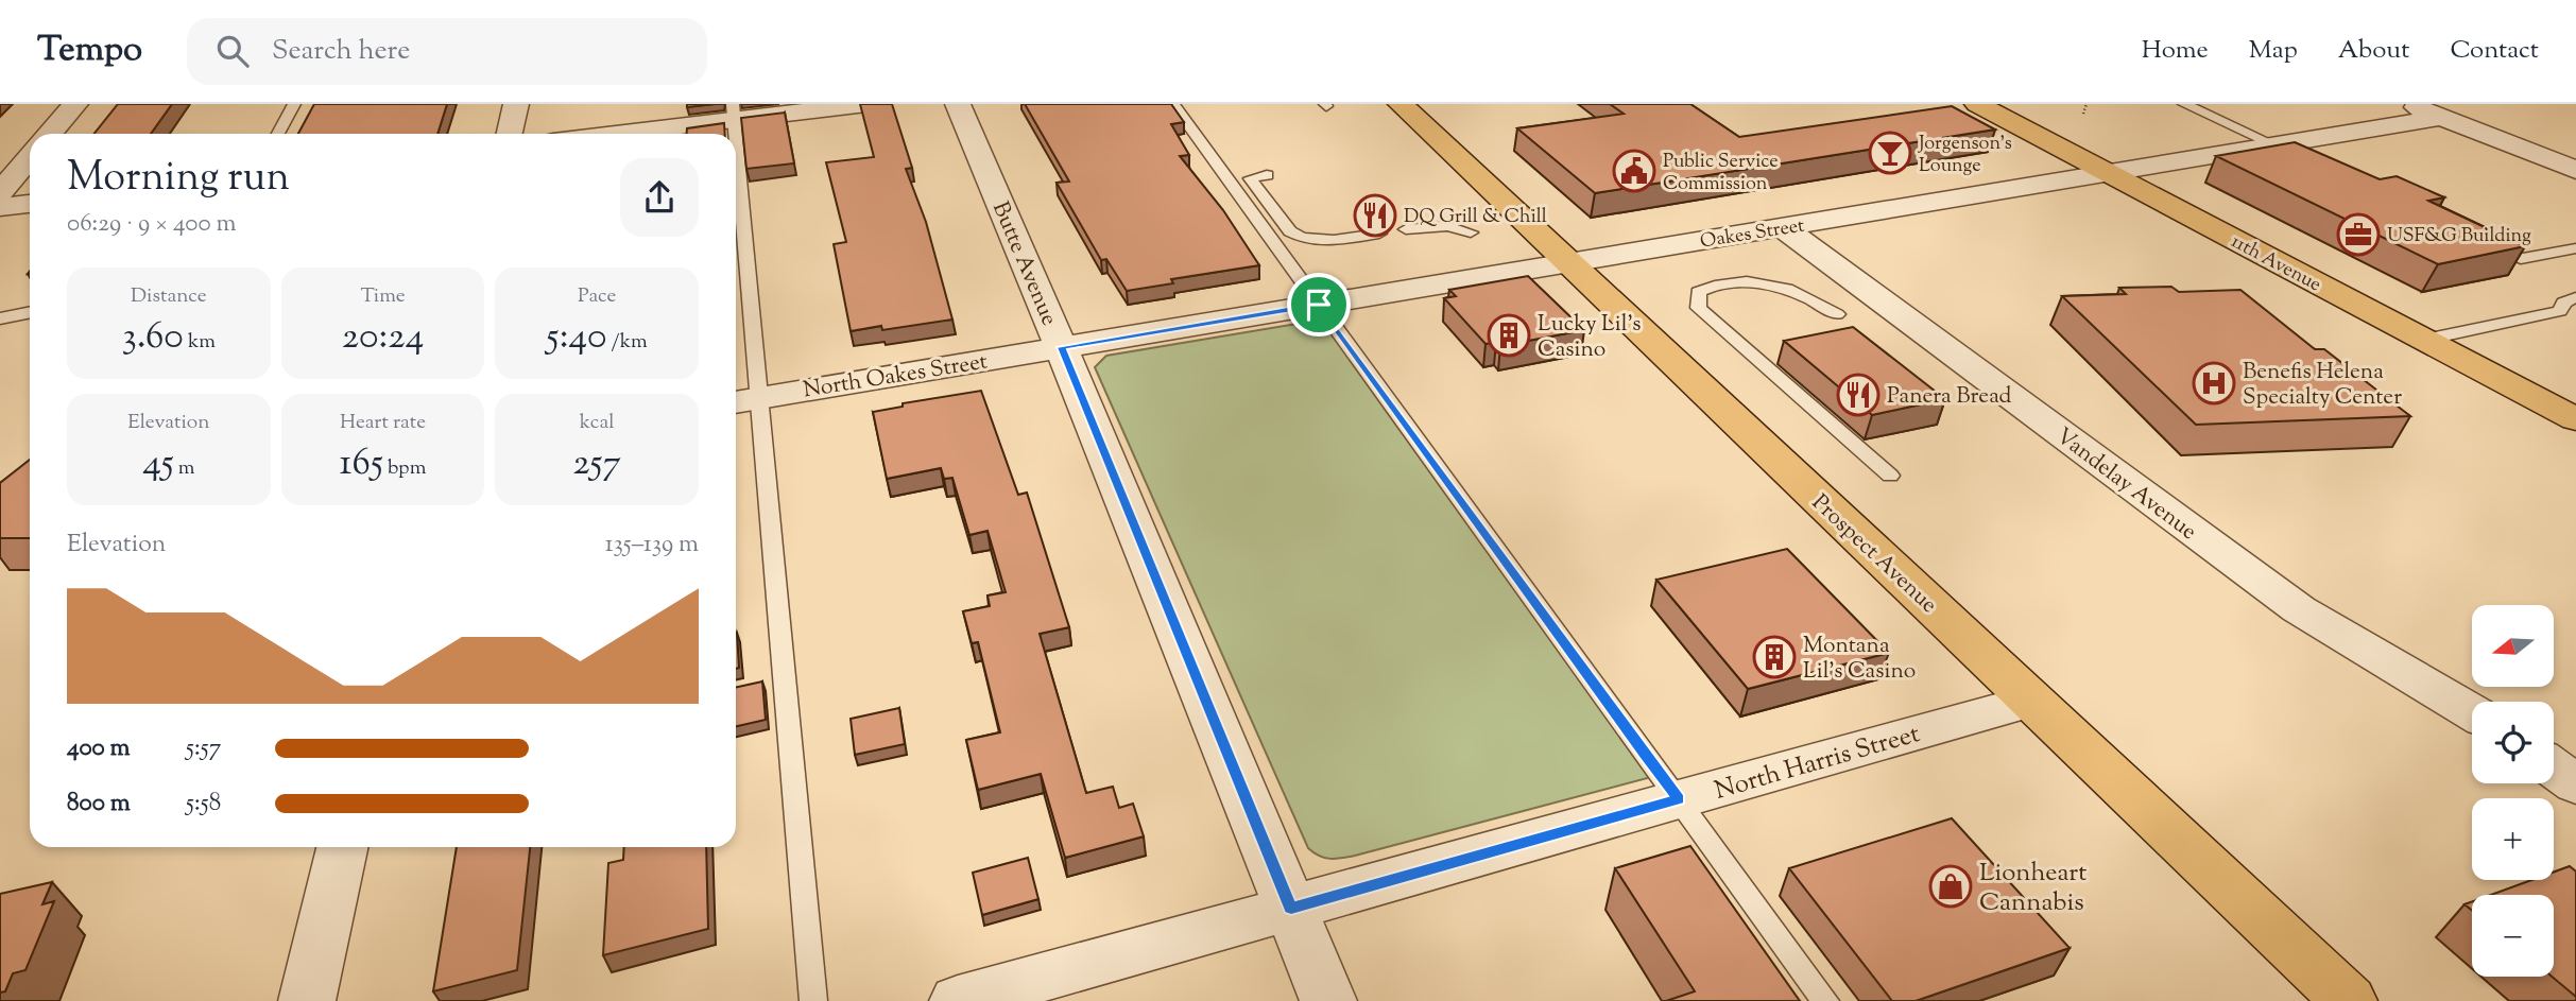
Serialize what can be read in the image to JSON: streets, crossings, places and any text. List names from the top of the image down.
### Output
{
  "streets": {
    "highway": ["11th Avenue", "Prospect Avenue"],
    "street": [
      "Oakes Street",
      "Butte Avenue",
      "North Oakes Street",
      "Vandelay Avenue",
      "North Harris Street"
    ]
  },
  "crossings": [
    ["Oakes Street", "11th Avenue"],
    ["Oakes Street", "Butte Avenue"],
    ["Oakes Street", "North Oakes Street"],
    ["Oakes Street", "Vandelay Avenue"],
    ["Oakes Street", "Prospect Avenue"],
    ["Butte Avenue", "North Oakes Street"],
    ["Butte Avenue", "North Harris Street"],
    ["Prospect Avenue", "North Harris Street"]
  ],
  "places": {
    "bar": ["Jorgenson's Lounge"],
    "public building": ["Public Service Commission"],
    "restaurant": ["DQ Grill & Chill", "Panera Bread"],
    "office": ["USF&G Building"],
    "building": ["Lucky Lil's Casino", "Montana Lil's Casino"],
    "hospital": ["Benefis Helena Specialty Center"],
    "shop": ["Lionheart Cannabis"]
  },
  "north": "left",
  "page": {
    "header": "Tempo",
    "search": "Search here",
    "nav": [
      "Home",
      "Map",
      "About",
      "Contact"
    ],
    "heading": ["Morning run", "06:29 · 9 × 400 m"],
    "stats": [
      ["Distance", "3.60 km"],
      ["Time", "20:24"],
      ["Pace", "5:40 /km"],
      ["Elevation", "45 m"],
      ["Heart rate", "165 bpm"],
      ["kcal", "257"]
    ],
    "chart": ["Elevation", "135–139 m"],
    "map_buttons": ["+", "−"],
    "list": [
      {
        "name": "400 m",
        "note": "5:57"
      },
      {
        "name": "800 m",
        "note": "5:58"
      }
    ]
  }
}
